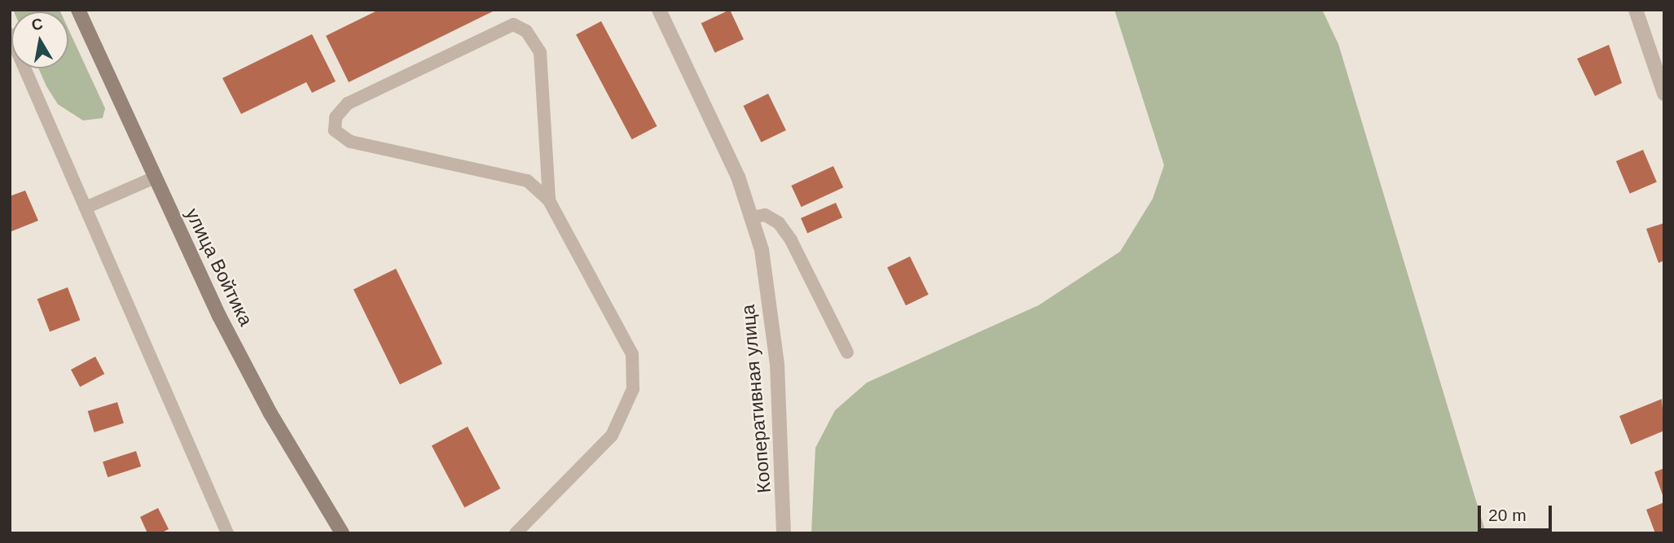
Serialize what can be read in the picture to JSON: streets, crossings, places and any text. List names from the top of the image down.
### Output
{
  "streets": {
    "main road": ["улица Войтика"],
    "street": ["Кооперативная улица"]
  },
  "scale_bar": "20 m",
  "north": "top"
}
